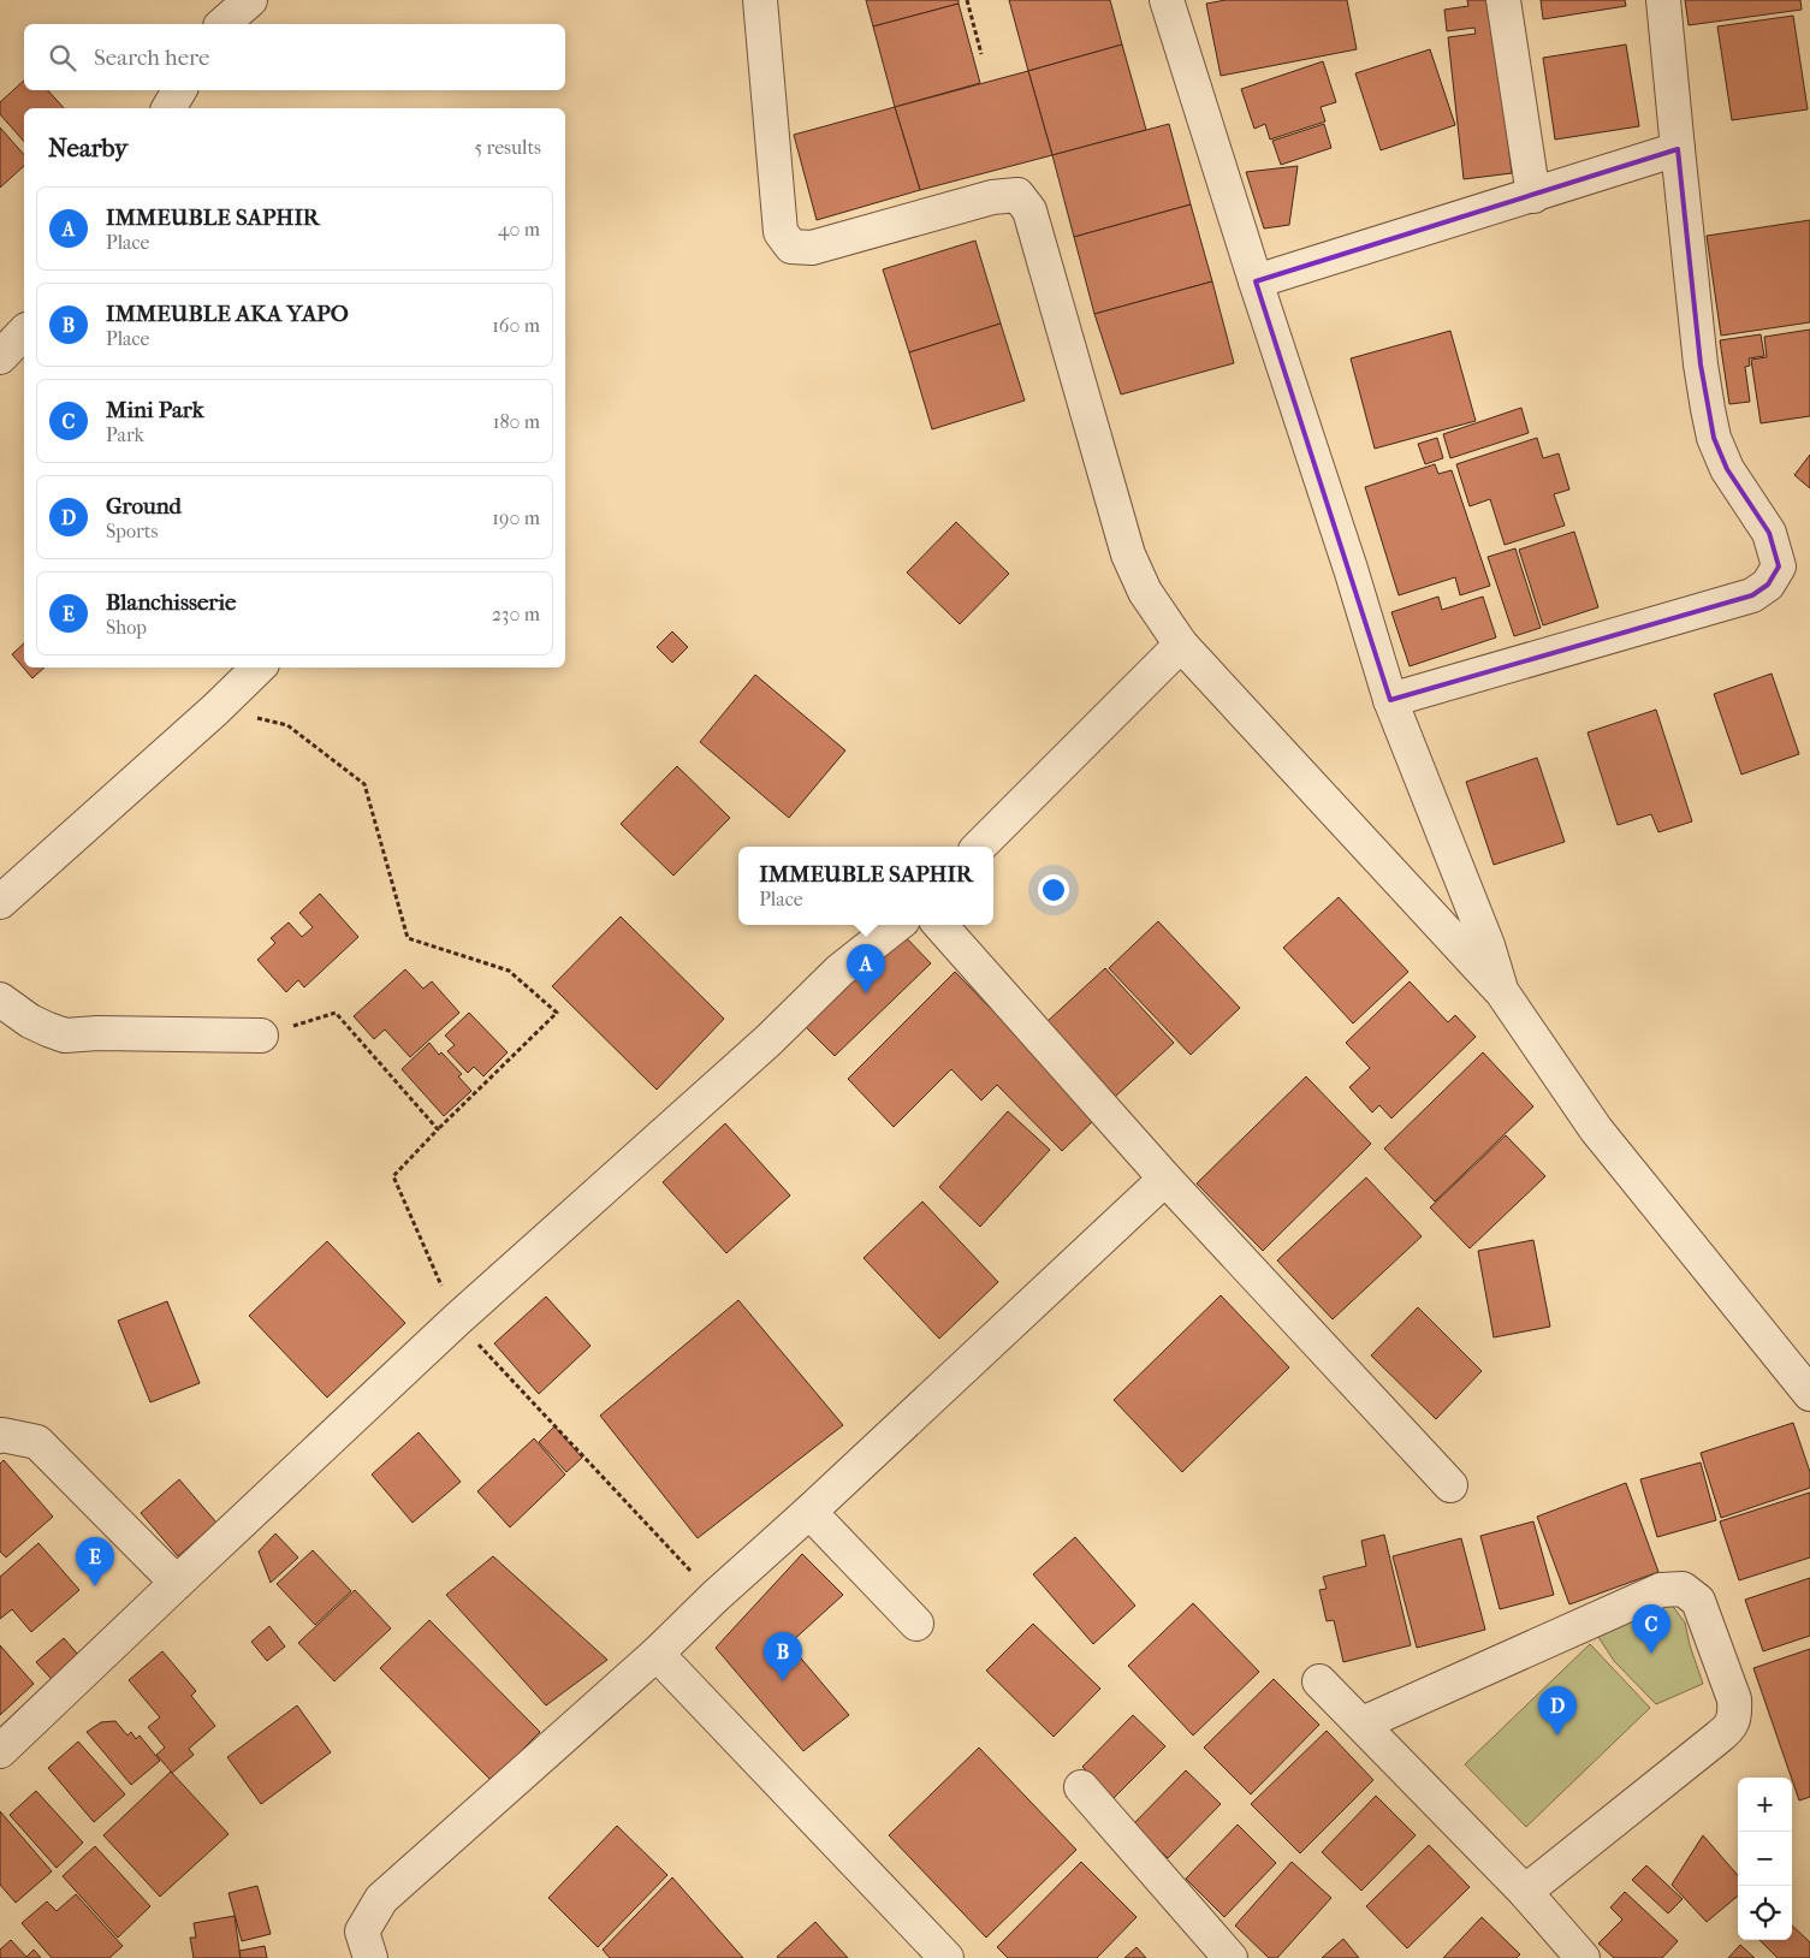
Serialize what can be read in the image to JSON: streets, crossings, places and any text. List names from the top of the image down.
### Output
{
  "page": {
    "search": "Search here",
    "heading": ["Nearby", "5 results"],
    "list": [
      {
        "mark": "A",
        "name": "IMMEUBLE SAPHIR",
        "note": "Place",
        "value": "40 m"
      },
      {
        "mark": "B",
        "name": "IMMEUBLE AKA YAPO",
        "note": "Place",
        "value": "160 m"
      },
      {
        "mark": "C",
        "name": "Mini Park",
        "note": "Park",
        "value": "180 m"
      },
      {
        "mark": "D",
        "name": "Ground",
        "note": "Sports",
        "value": "190 m"
      },
      {
        "mark": "E",
        "name": "Blanchisserie",
        "note": "Shop",
        "value": "230 m"
      }
    ],
    "popup": ["IMMEUBLE SAPHIR", "Place"],
    "pins": [
      "A",
      "E",
      "C",
      "B",
      "D"
    ],
    "map_buttons": ["+", "−"]
  }
}
